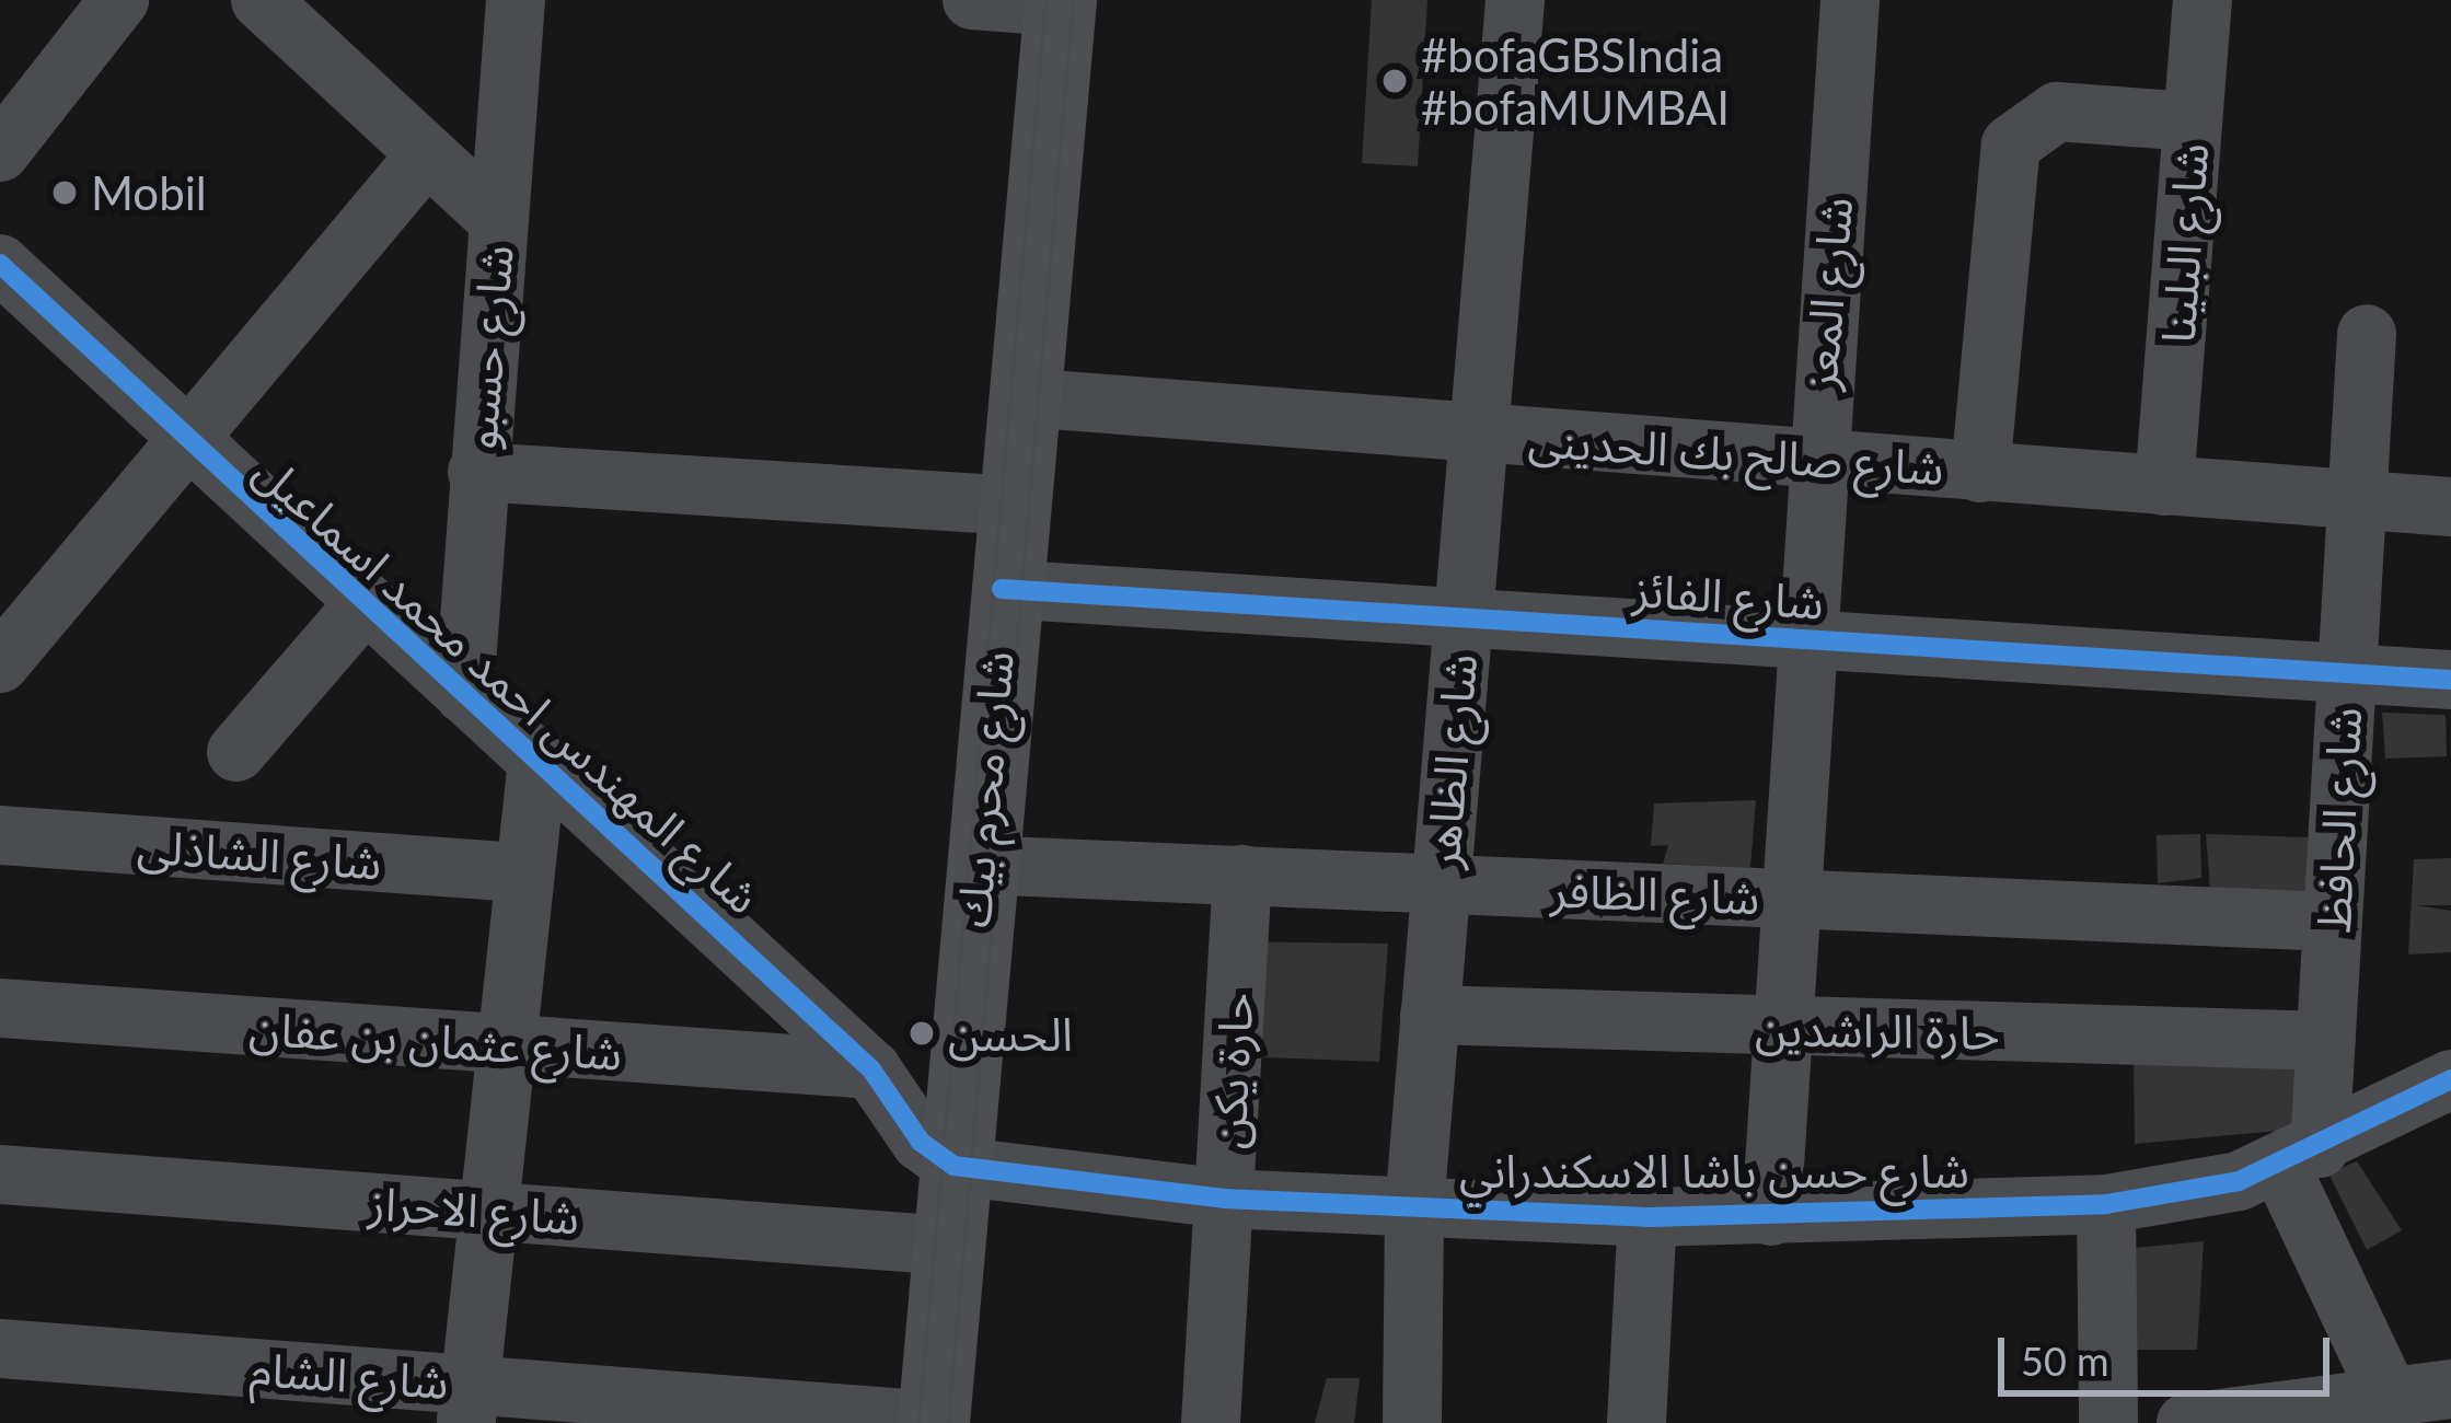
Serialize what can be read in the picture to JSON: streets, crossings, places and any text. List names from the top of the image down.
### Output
{
  "streets": {
    "main road": ["شارع محرم بيك"],
    "street": [
      "شارع البلينا",
      "شارع المعز",
      "شارع حسبو",
      "شارع صالح بك الحدينى",
      "شارع الفائز",
      "شارع المهندس احمد محمد اسماعيل",
      "شارع الظاهر",
      "شارع الحافظ",
      "شارع الشاذلى",
      "شارع الظافر",
      "حارة الراشدين",
      "شارع عثمان بن عفان",
      "حارة يكن",
      "شارع حسن باشا الاسكندراني",
      "شارع الاحراز",
      "شارع الشام"
    ]
  },
  "crossings": [
    ["شارع البلينا", "شارع صالح بك الحدينى"],
    ["شارع المعز", "شارع صالح بك الحدينى"],
    ["شارع المعز", "شارع الفائز"],
    ["شارع المعز", "شارع الظافر"],
    ["شارع المعز", "حارة الراشدين"],
    ["شارع المعز", "شارع حسن باشا الاسكندراني"],
    ["شارع حسبو", "شارع المهندس احمد محمد اسماعيل"],
    ["شارع صالح بك الحدينى", "شارع الظاهر"],
    ["شارع صالح بك الحدينى", "شارع محرم بيك"],
    ["شارع صالح بك الحدينى", "شارع الحافظ"],
    ["شارع الفائز", "شارع الظاهر"],
    ["شارع الفائز", "شارع محرم بيك"],
    ["شارع الفائز", "شارع الحافظ"],
    ["شارع المهندس احمد محمد اسماعيل", "شارع محرم بيك"],
    ["شارع المهندس احمد محمد اسماعيل", "شارع عثمان بن عفان"],
    ["شارع المهندس احمد محمد اسماعيل", "شارع حسن باشا الاسكندراني"],
    ["شارع الظاهر", "شارع الظافر"],
    ["شارع الظاهر", "حارة الراشدين"],
    ["شارع الظاهر", "شارع حسن باشا الاسكندراني"],
    ["شارع محرم بيك", "شارع الظافر"],
    ["شارع محرم بيك", "شارع حسن باشا الاسكندراني"],
    ["شارع محرم بيك", "شارع الاحراز"],
    ["شارع محرم بيك", "شارع الشام"],
    ["شارع الحافظ", "شارع الظافر"],
    ["شارع الحافظ", "حارة الراشدين"],
    ["شارع الحافظ", "شارع حسن باشا الاسكندراني"],
    ["شارع الظافر", "حارة يكن"],
    ["حارة يكن", "شارع حسن باشا الاسكندراني"]
  ],
  "places": ["#bofaGBSIndia #bofaMUMBAI", "Mobil", "الحسن"],
  "scale_bar": "50 m"
}
